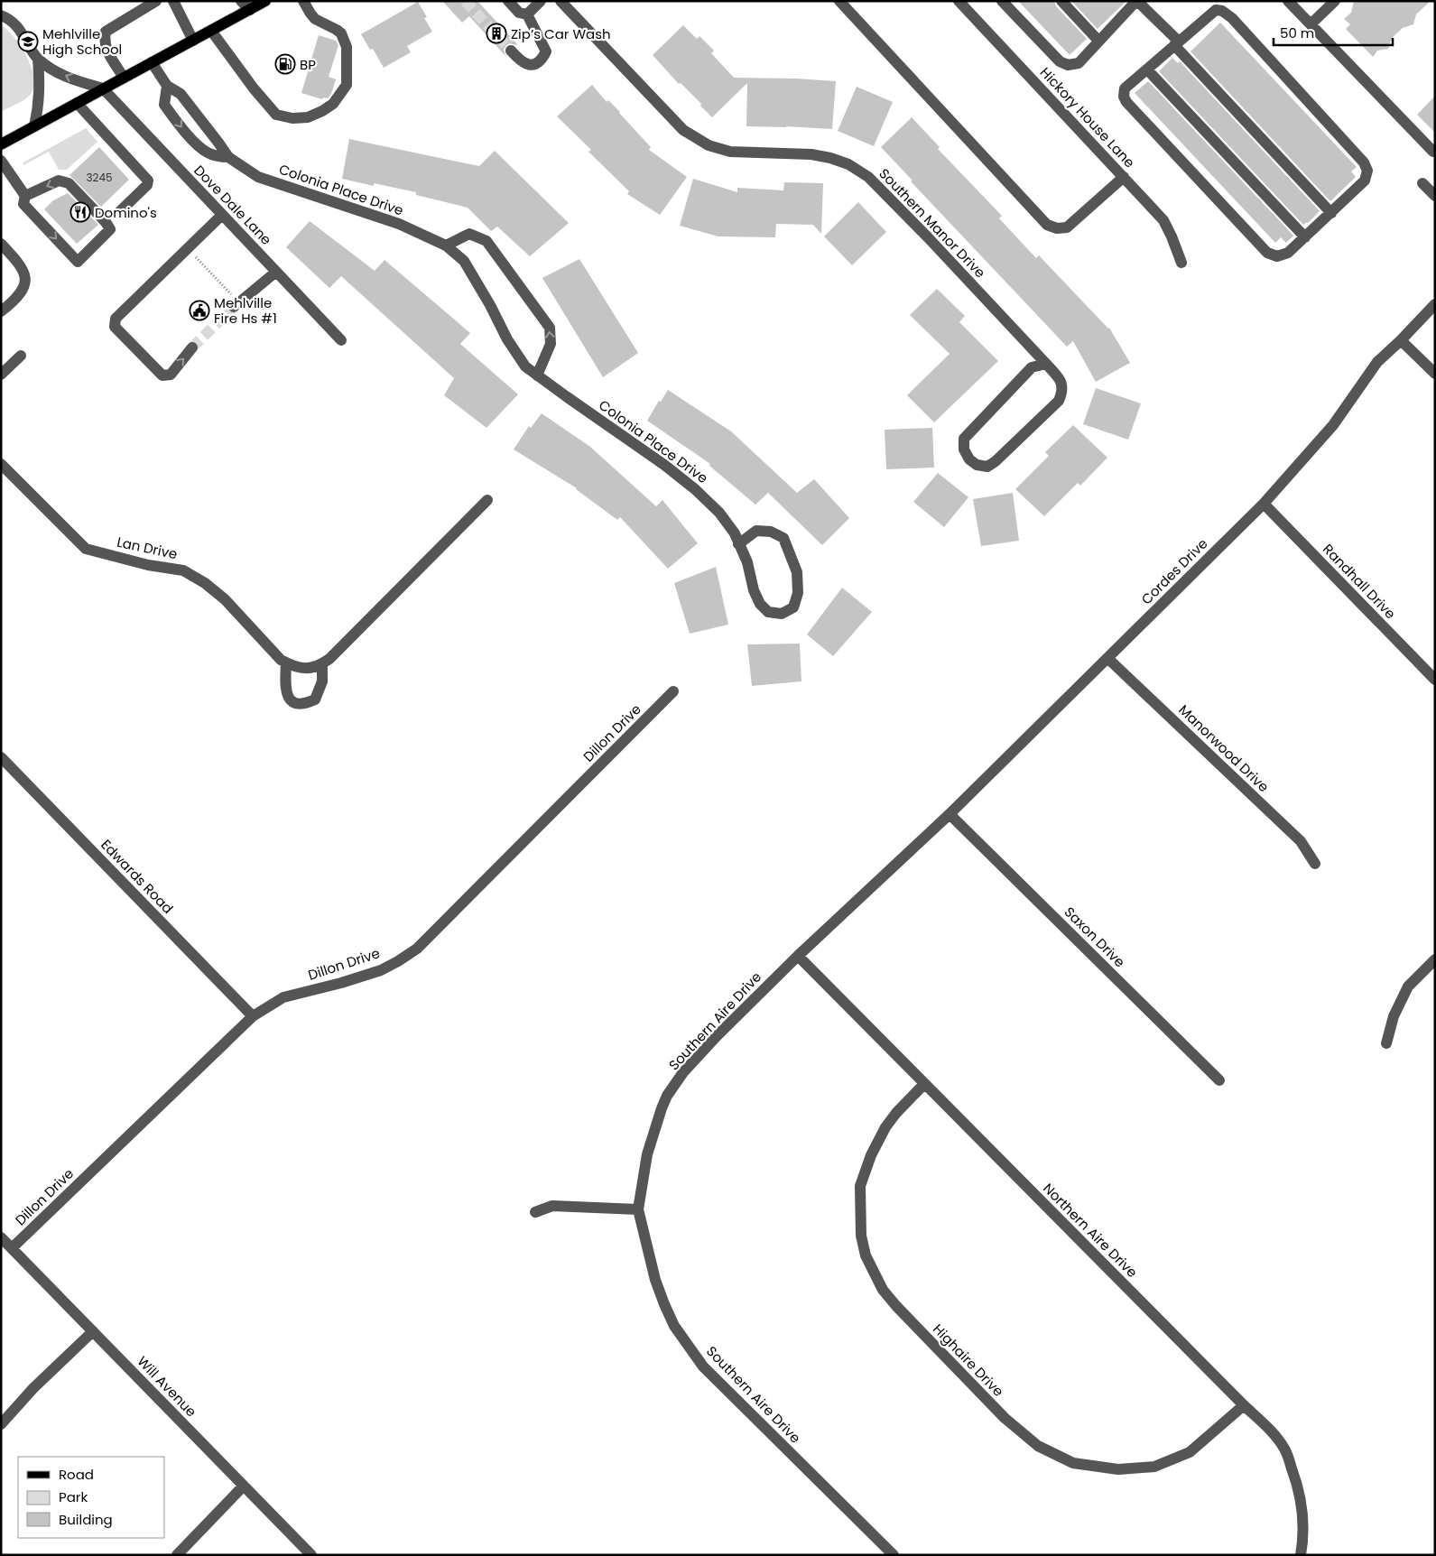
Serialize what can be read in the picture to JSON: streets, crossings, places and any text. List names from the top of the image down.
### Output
{
  "streets": {
    "street": [
      "Hickory House Lane",
      "Colonia Place Drive",
      "Dove Dale Lane",
      "Southern Manor Drive",
      "Lan Drive",
      "Cordes Drive",
      "Randhall Drive",
      "Dillon Drive",
      "Manorwood Drive",
      "Edwards Road",
      "Saxon Drive",
      "Southern Aire Drive",
      "Northern Aire Drive",
      "Highaire Drive",
      "Will Avenue"
    ]
  },
  "crossings": [
    ["Cordes Drive", "Randhall Drive"],
    ["Cordes Drive", "Manorwood Drive"],
    ["Cordes Drive", "Saxon Drive"],
    ["Cordes Drive", "Southern Aire Drive"],
    ["Dillon Drive", "Edwards Road"],
    ["Dillon Drive", "Will Avenue"],
    ["Southern Aire Drive", "Northern Aire Drive"],
    ["Northern Aire Drive", "Highaire Drive"]
  ],
  "places": {
    "building": ["Zip’s Car Wash"],
    "school or university": ["Mehlville High School"],
    "fuel station": ["BP"],
    "restaurant": ["Domino's"],
    "public building": ["Mehlville Fire Hs #1"]
  },
  "house_numbers": ["3245"],
  "legend": ["Road", "Park", "Building"],
  "scale_bar": "50 m"
}
